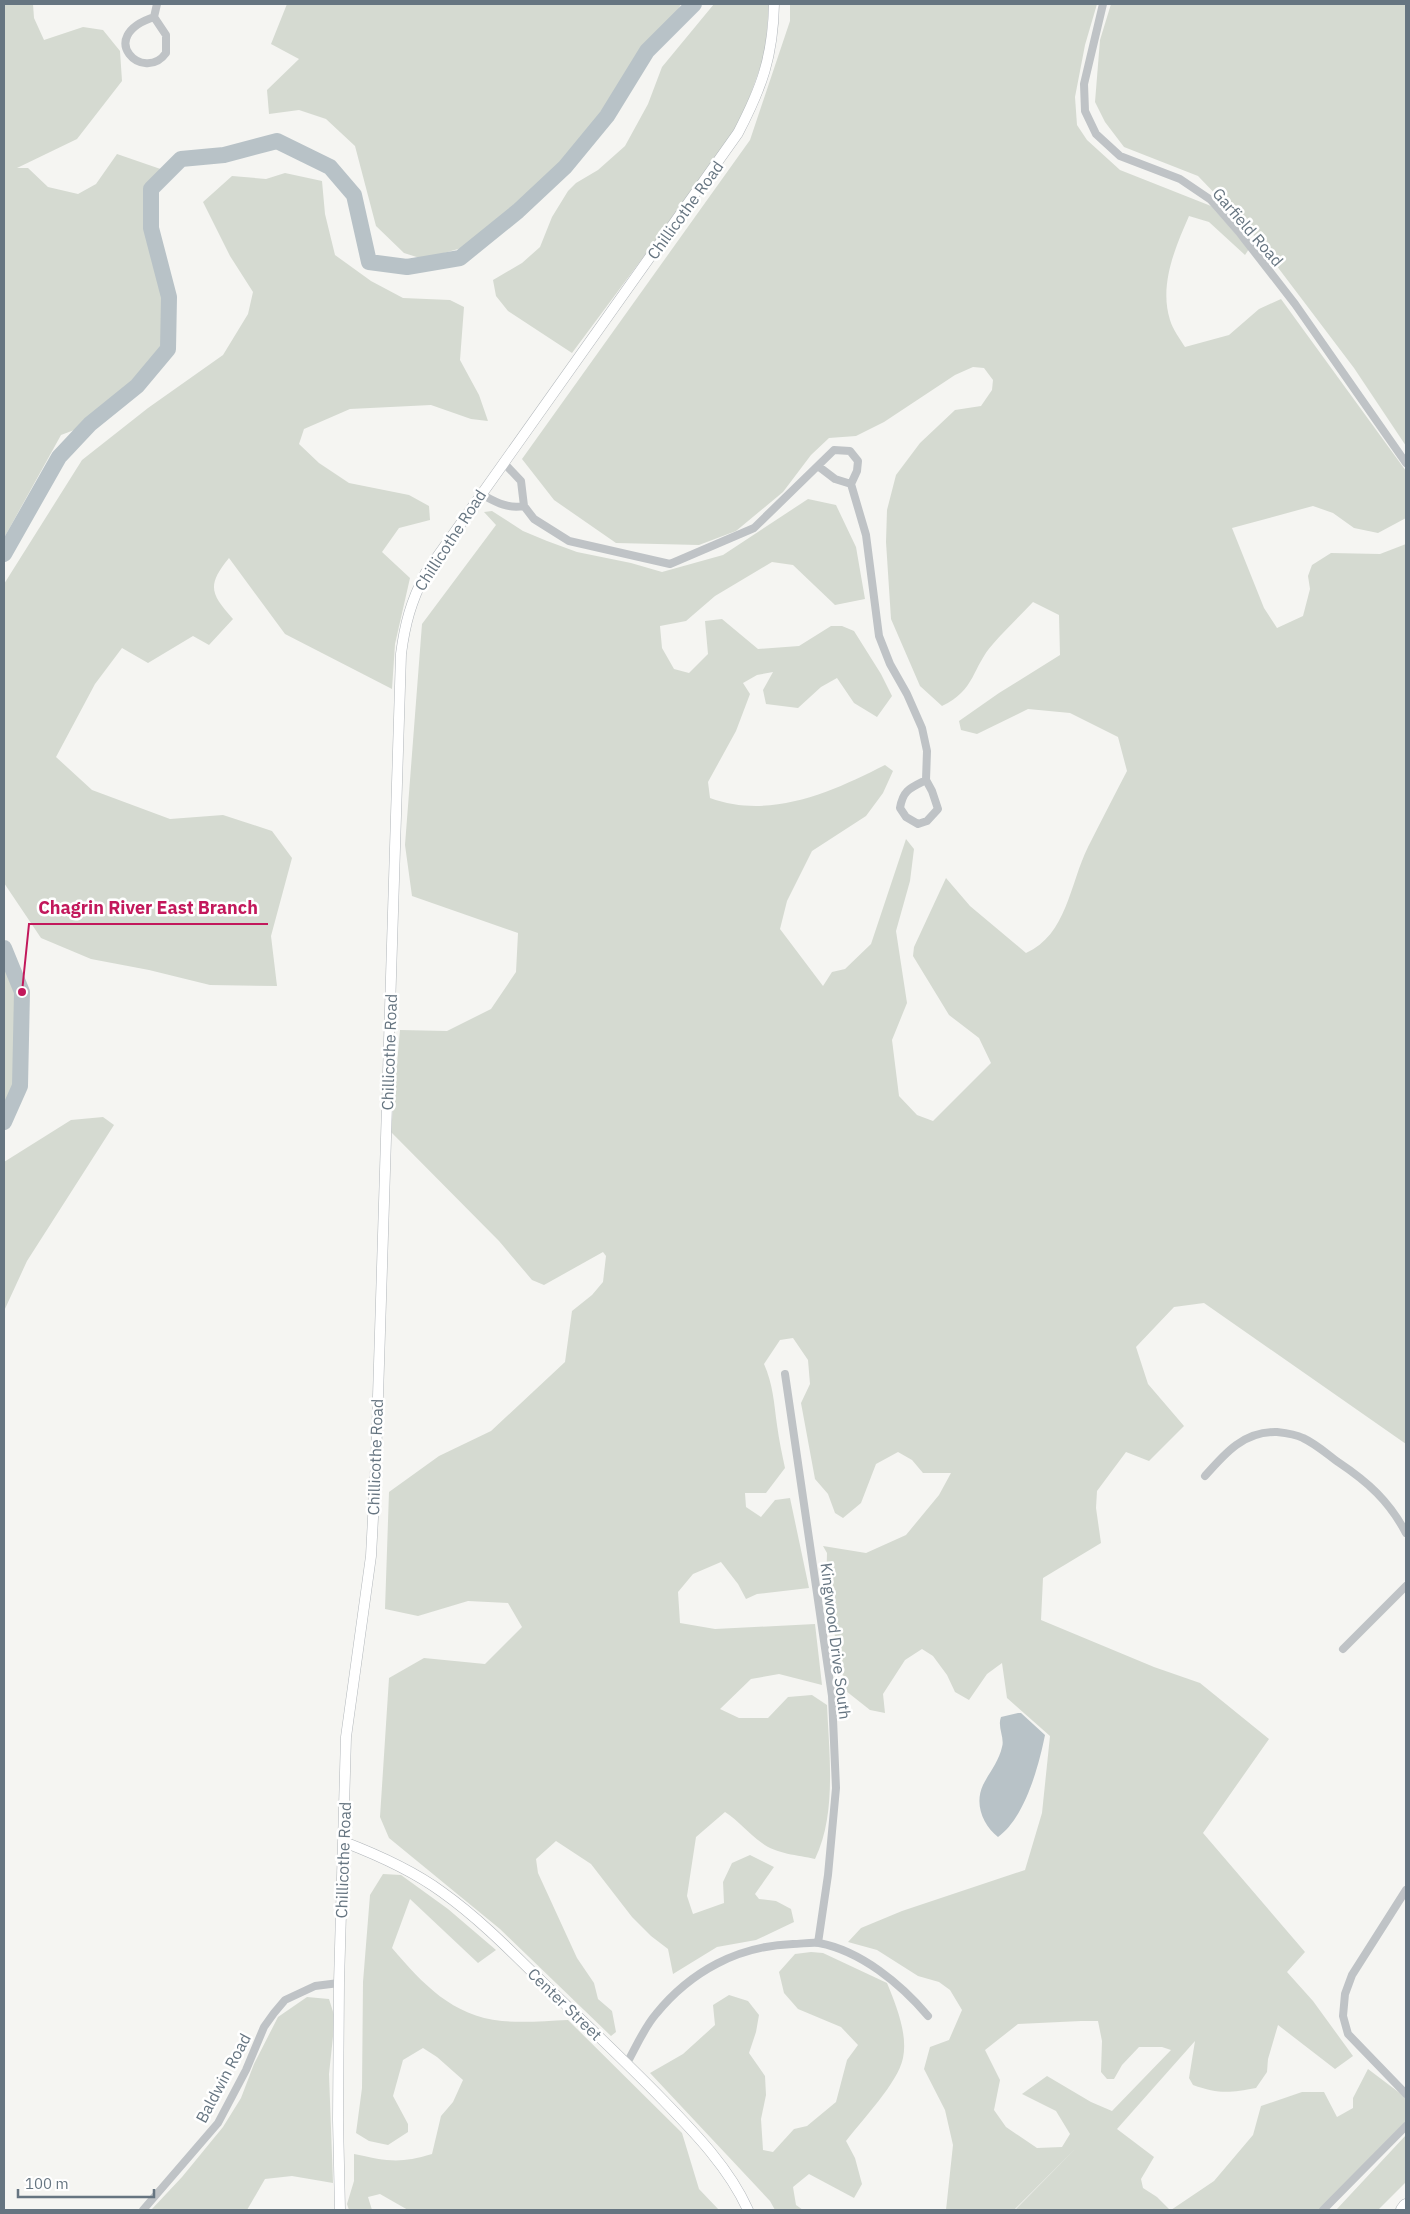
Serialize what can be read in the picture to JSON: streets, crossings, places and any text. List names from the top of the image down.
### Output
{
  "streets": {
    "main road": ["Chillicothe Road", "Center Street"],
    "street": ["Garfield Road", "Kingwood Drive South", "Baldwin Road"]
  },
  "crossings": [
    ["Chillicothe Road", "Center Street"],
    ["Chillicothe Road", "Baldwin Road"]
  ],
  "places": ["Chagrin River East Branch"],
  "scale_bar": "100 m"
}
